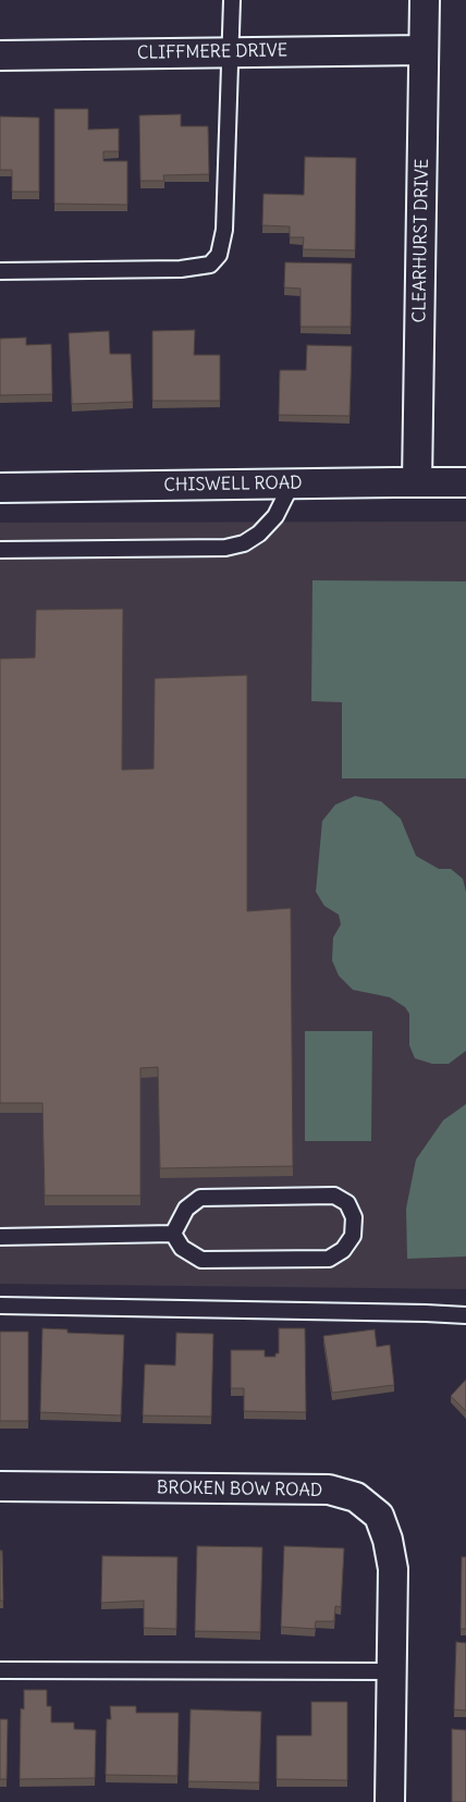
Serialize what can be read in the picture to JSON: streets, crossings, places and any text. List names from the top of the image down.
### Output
{
  "streets": {
    "street": [
      "CLIFFMERE DRIVE",
      "CLEARHURST DRIVE",
      "CHISWELL ROAD",
      "BROKEN BOW ROAD"
    ]
  },
  "crossings": [
    ["CLIFFMERE DRIVE", "CLEARHURST DRIVE"],
    ["CLEARHURST DRIVE", "CHISWELL ROAD"]
  ]
}
